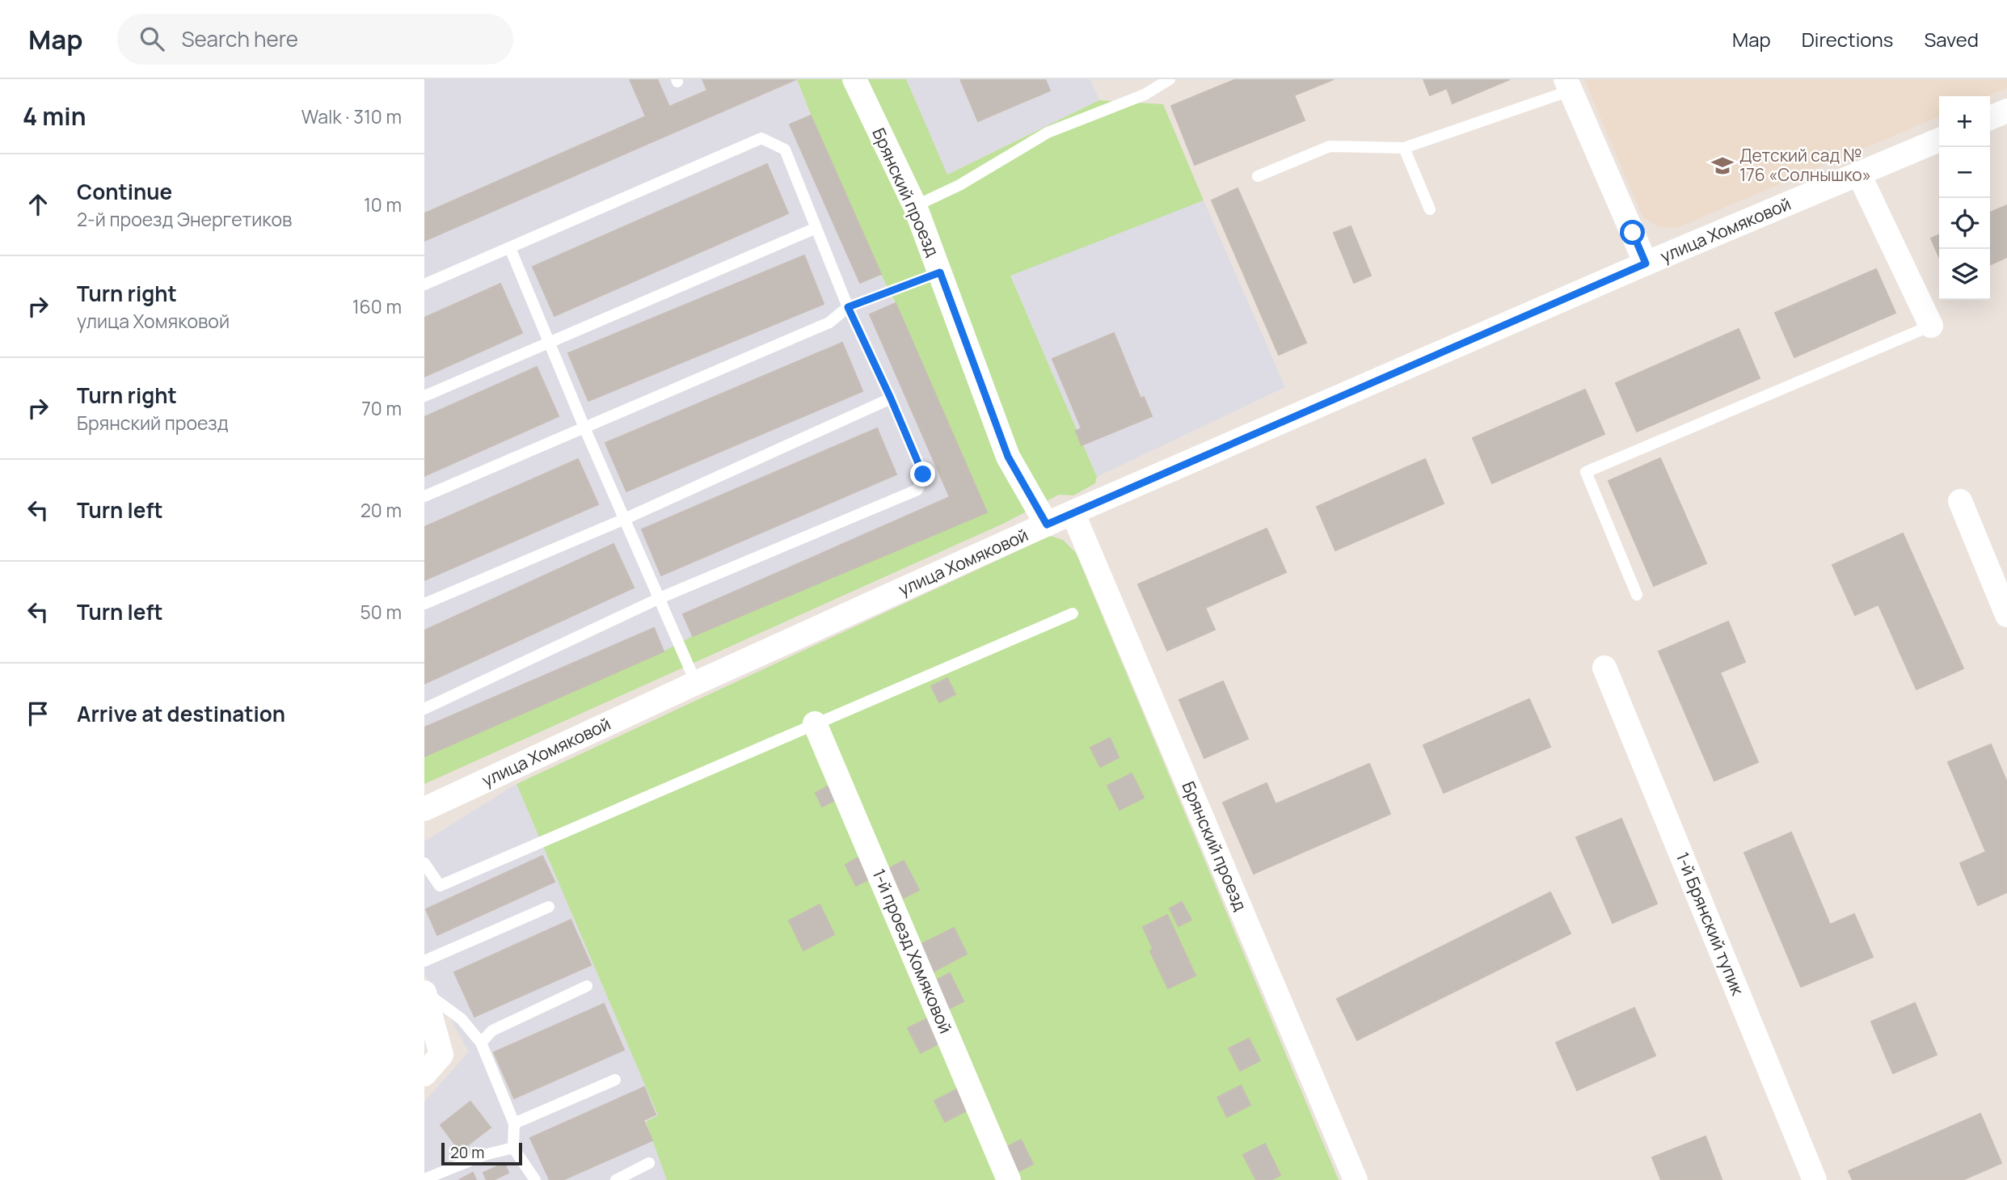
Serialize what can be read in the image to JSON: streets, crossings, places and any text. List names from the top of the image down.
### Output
{
  "streets": {
    "street": [
      "Брянский проезд",
      "улица Хомяковой",
      "1-й Брянский тупик",
      "1-й проезд Хомяковой"
    ]
  },
  "crossings": [
    ["Брянский проезд", "улица Хомяковой"]
  ],
  "places": {
    "school or university": ["Детский сад № 176 «Солнышко»"]
  },
  "scale_bar": "20 m",
  "page": {
    "header": "Map",
    "search": "Search here",
    "nav": ["Map", "Directions", "Saved"],
    "heading": ["4 min", "Walk · 310 m"],
    "map_buttons": ["+", "−"],
    "list": [
      ["Continue", "2-й проезд Энергетиков", "10 m"],
      ["Turn right", "улица Хомяковой", "160 m"],
      ["Turn right", "Брянский проезд", "70 m"],
      ["Turn left", "20 m"],
      ["Turn left", "50 m"],
      "Arrive at destination"
    ],
    "scale": "20 m"
  }
}
